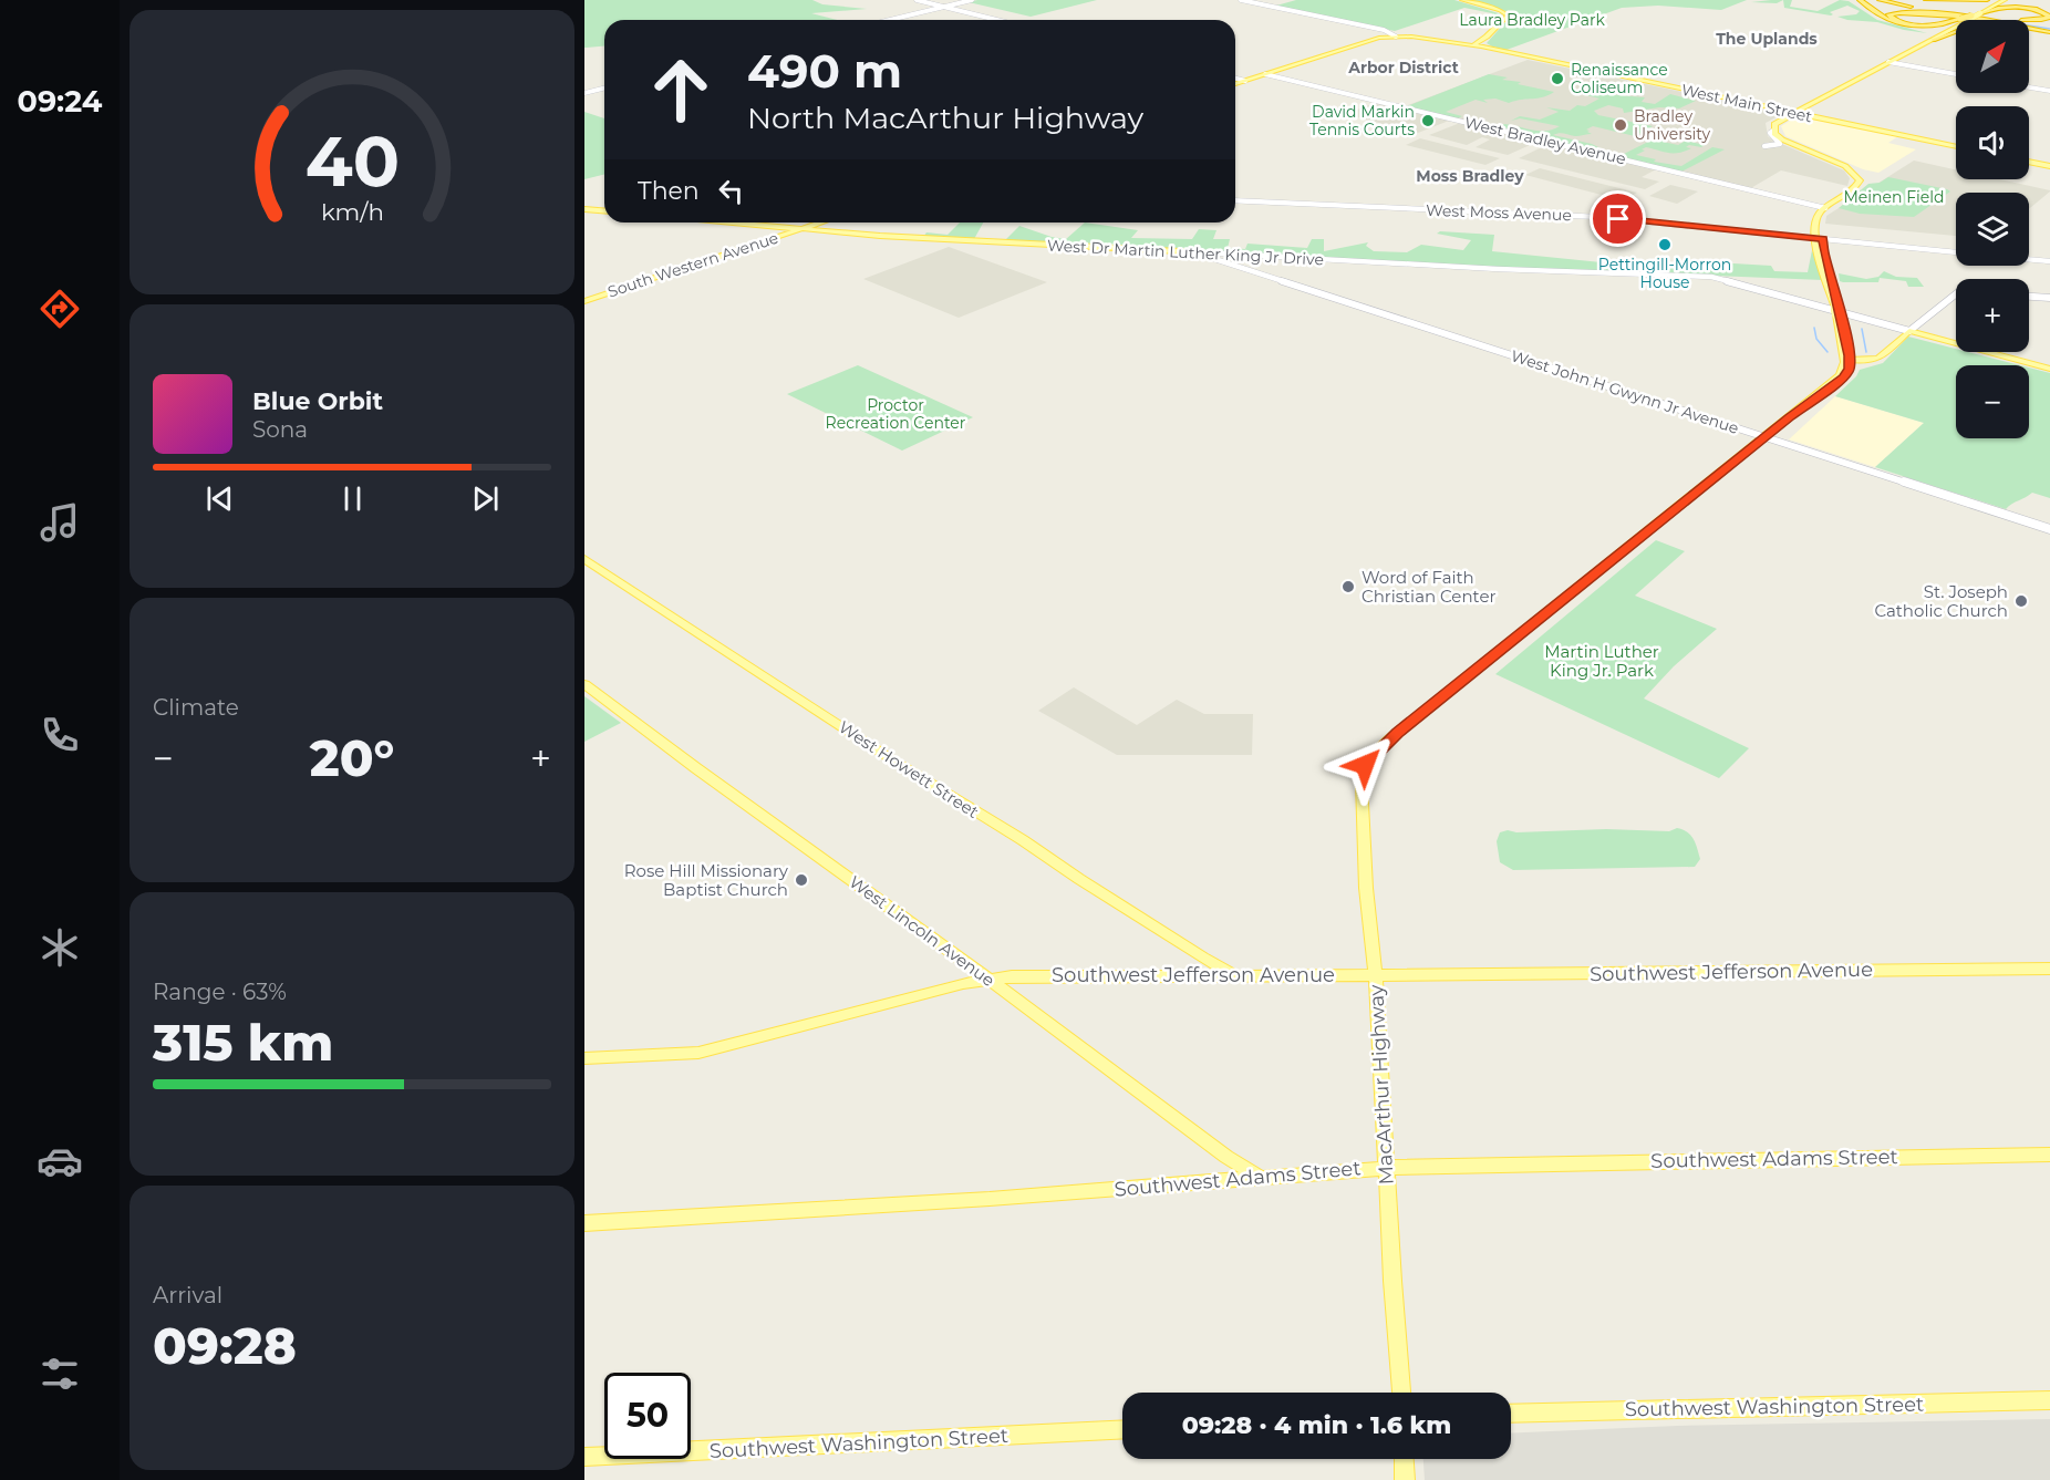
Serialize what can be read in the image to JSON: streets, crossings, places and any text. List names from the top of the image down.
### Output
{
  "streets": {
    "main road": [
      "West Main Street",
      "West Dr Martin Luther King Jr Drive",
      "South Western Avenue",
      "West Howett Street",
      "West Lincoln Avenue",
      "Southwest Jefferson Avenue",
      "MacArthur Highway",
      "Southwest Adams Street",
      "Southwest Washington Street"
    ],
    "street": ["West Bradley Avenue", "West Moss Avenue", "West John H Gwynn Jr Avenue"]
  },
  "crossings": [
    ["West Main Street", "West Bradley Avenue"],
    ["West Dr Martin Luther King Jr Drive", "South Western Avenue"],
    ["West Dr Martin Luther King Jr Drive", "West John H Gwynn Jr Avenue"],
    ["West John H Gwynn Jr Avenue", "MacArthur Highway"],
    ["West Howett Street", "Southwest Jefferson Avenue"],
    ["West Lincoln Avenue", "Southwest Jefferson Avenue"],
    ["West Lincoln Avenue", "Southwest Adams Street"],
    ["Southwest Jefferson Avenue", "MacArthur Highway"],
    ["MacArthur Highway", "Southwest Adams Street"]
  ],
  "districts": ["The Uplands", "Arbor District", "Moss Bradley"],
  "parks": [
    "Laura Bradley Park",
    "Meinen Field",
    "Proctor Recreation Center",
    "Martin Luther King Jr. Park"
  ],
  "places": [
    "Renaissance Coliseum",
    "David Markin Tennis Courts",
    "Bradley University",
    "Pettingill-Morron House",
    "Word of Faith Christian Center",
    "St. Joseph Catholic Church",
    "Rose Hill Missionary Baptist Church"
  ],
  "north": "top right",
  "page": {
    "tabs": "09:24",
    "map_buttons": ["+", "−"],
    "turn": ["490 m", "North MacArthur Highway"],
    "then": "Then",
    "song": ["Blue Orbit", "Sona"],
    "tile": [
      "Climate",
      ["Range · 63%", "315 km"],
      ["Arrival", "09:28"]
    ],
    "heat": ["−", "20°", "+"],
    "limit": "50",
    "trip": "09:28 · 4 min · 1.6 km",
    "gauge": ["40", "km/h"]
  }
}
